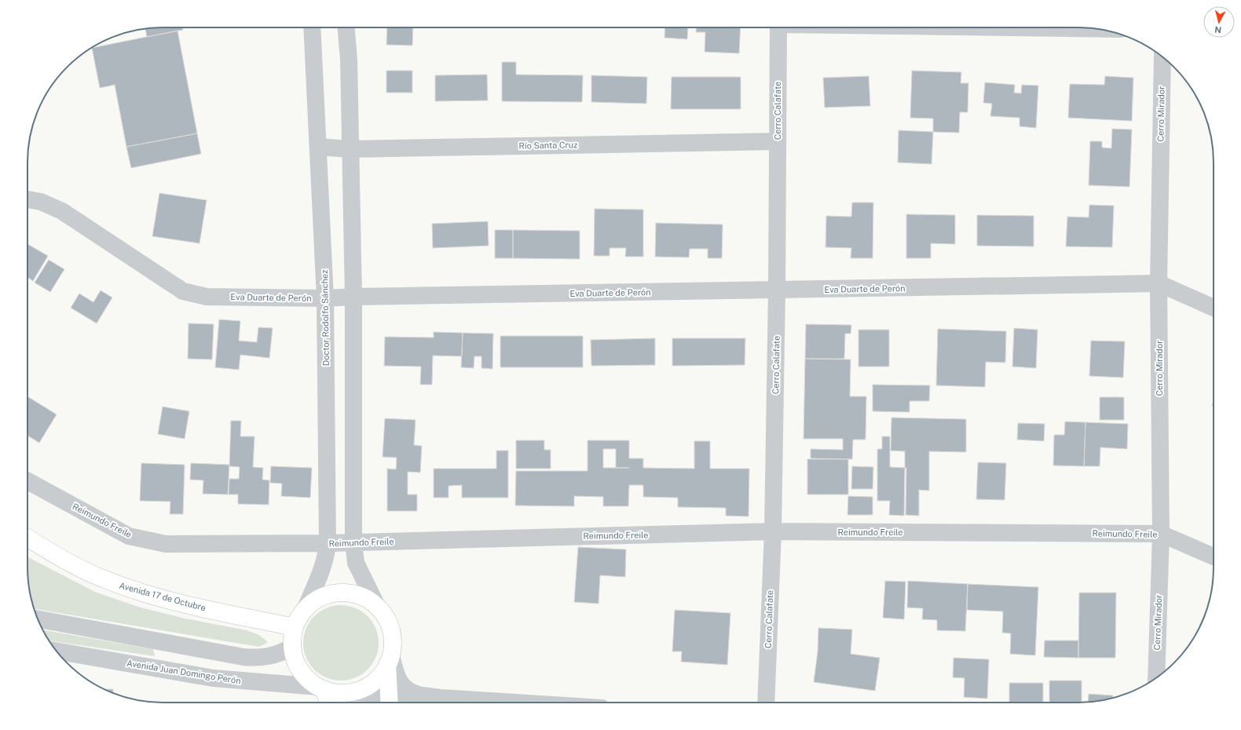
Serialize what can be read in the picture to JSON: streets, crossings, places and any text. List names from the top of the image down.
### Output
{
  "streets": {
    "main road": ["Avenida 17 de Octubre"],
    "street": [
      "Cerro Calafate",
      "Cerro Mirador",
      "Río Santa Cruz",
      "Eva Duarte de Perón",
      "Doctor Rodolfo Sánchez",
      "Reimundo Freile",
      "Avenida Juan Domingo Perón"
    ]
  },
  "crossings": [
    ["Cerro Calafate", "Río Santa Cruz"],
    ["Cerro Calafate", "Eva Duarte de Perón"],
    ["Cerro Calafate", "Reimundo Freile"],
    ["Cerro Mirador", "Eva Duarte de Perón"],
    ["Cerro Mirador", "Reimundo Freile"],
    ["Río Santa Cruz", "Doctor Rodolfo Sánchez"],
    ["Eva Duarte de Perón", "Doctor Rodolfo Sánchez"],
    ["Doctor Rodolfo Sánchez", "Reimundo Freile"],
    ["Doctor Rodolfo Sánchez", "Avenida 17 de Octubre"],
    ["Doctor Rodolfo Sánchez", "Avenida Juan Domingo Perón"],
    ["Avenida 17 de Octubre", "Avenida Juan Domingo Perón"]
  ],
  "north": "bottom"
}
